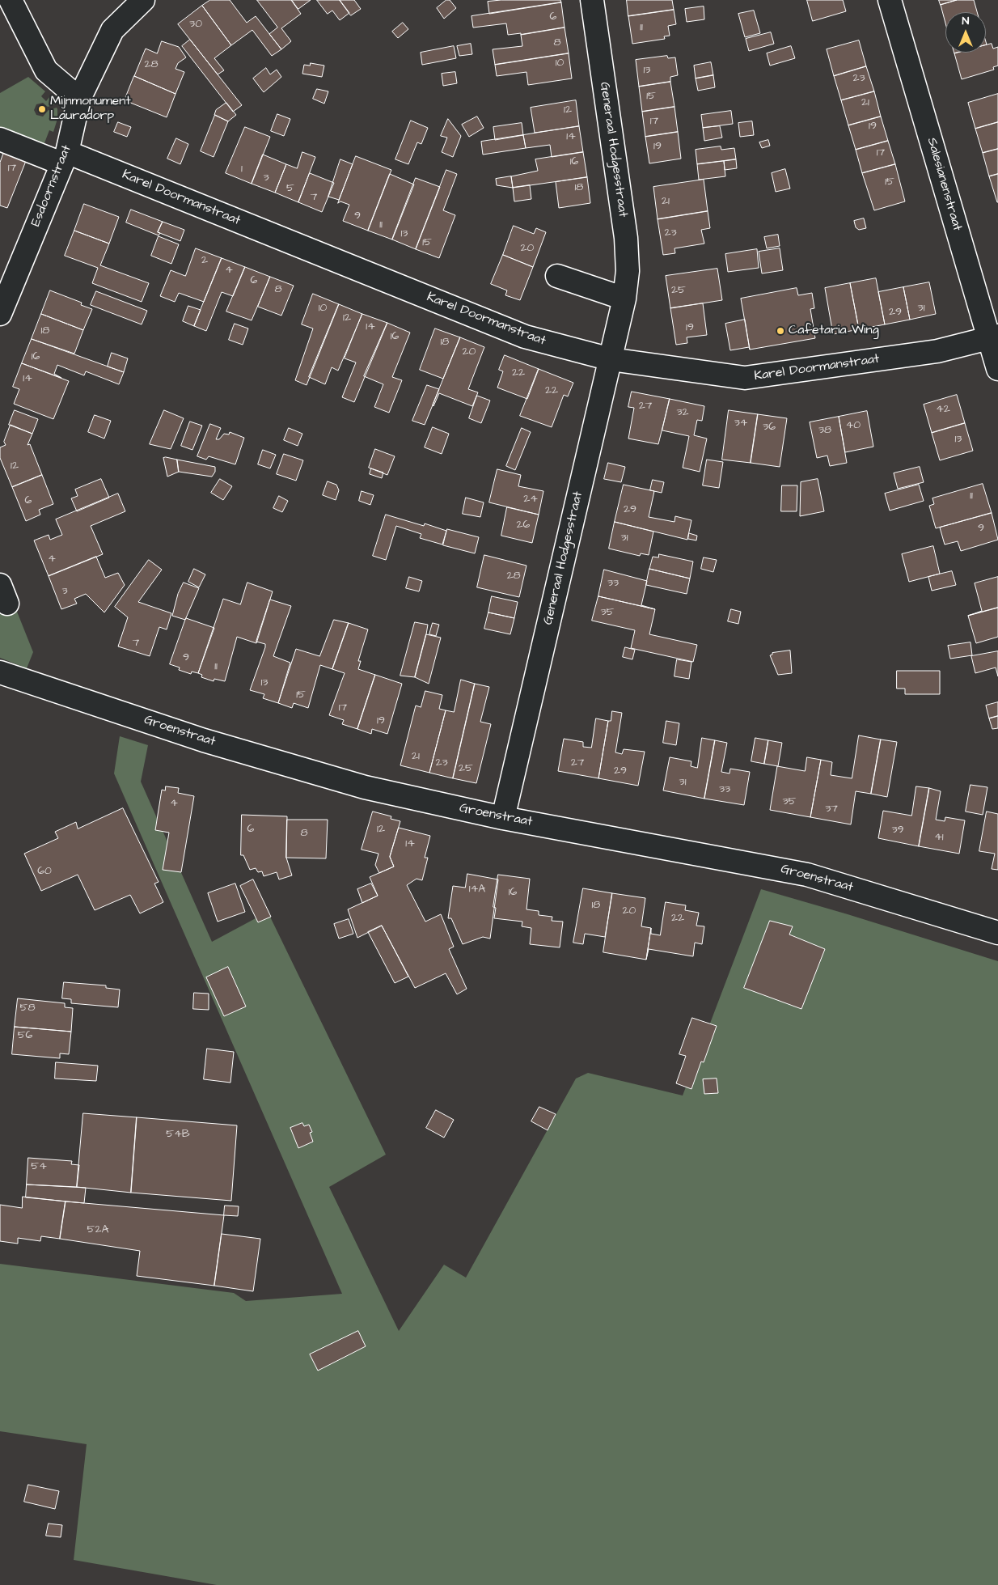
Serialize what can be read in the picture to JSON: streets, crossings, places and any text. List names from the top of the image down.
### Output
{
  "streets": {
    "street": [
      "Generaal Hodgesstraat",
      "Salesianenstraat",
      "Esdoornstraat",
      "Karel Doormanstraat",
      "Groenstraat"
    ]
  },
  "crossings": [
    ["Generaal Hodgesstraat", "Karel Doormanstraat"],
    ["Generaal Hodgesstraat", "Groenstraat"],
    ["Salesianenstraat", "Karel Doormanstraat"],
    ["Esdoornstraat", "Karel Doormanstraat"]
  ],
  "places": ["Mijnmonument Lauradorp", "Cafetaria Wing"],
  "house_numbers": [
    "6",
    "30",
    "11",
    "8",
    "10",
    "28",
    "13",
    "23",
    "15",
    "21",
    "12",
    "17",
    "19",
    "14",
    "19",
    "17",
    "16",
    "17",
    "1",
    "3",
    "15",
    "18",
    "5",
    "7",
    "21",
    "9",
    "11",
    "23",
    "13",
    "15",
    "20",
    "2",
    "4",
    "6",
    "8",
    "25",
    "10",
    "31",
    "29",
    "12",
    "14",
    "19",
    "18",
    "16",
    "18",
    "20",
    "16",
    "22",
    "14",
    "22",
    "27",
    "42",
    "32",
    "34",
    "40",
    "36",
    "38",
    "13",
    "12",
    "11",
    "24",
    "6",
    "29",
    "26",
    "9",
    "31",
    "4",
    "28",
    "33",
    "3",
    "35",
    "7",
    "9",
    "11",
    "13",
    "15",
    "17",
    "19",
    "21",
    "23",
    "27",
    "25",
    "29",
    "31",
    "33",
    "35",
    "4",
    "37",
    "6",
    "12",
    "39",
    "8",
    "41",
    "14",
    "60",
    "14A",
    "16",
    "18",
    "20",
    "22",
    "58",
    "56",
    "54B",
    "54",
    "52A"
  ],
  "north": "top"
}
